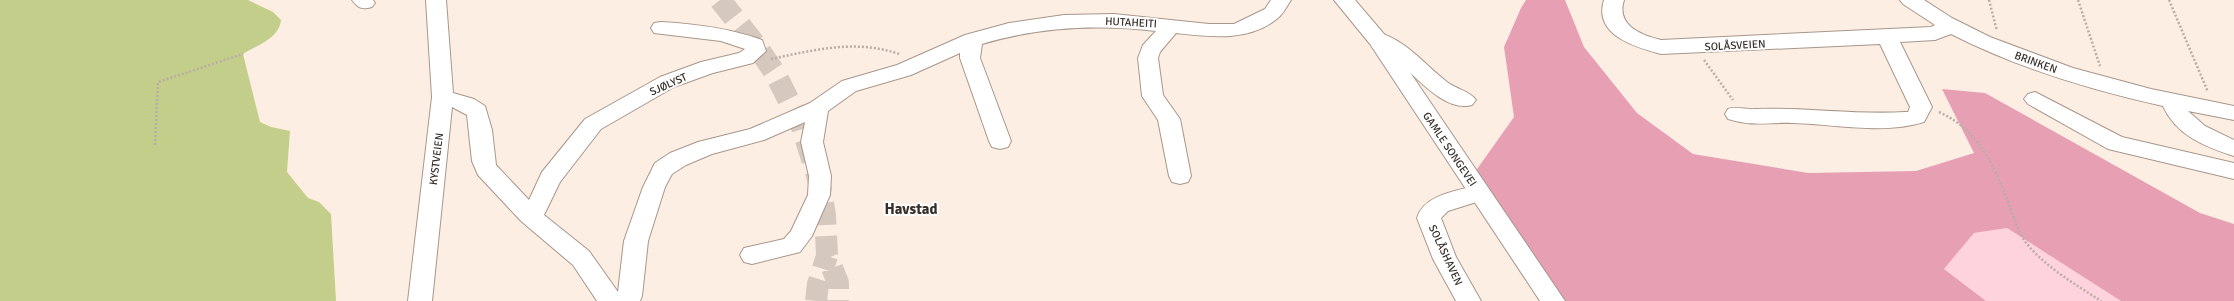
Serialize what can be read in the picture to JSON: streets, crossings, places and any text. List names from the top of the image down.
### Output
{
  "streets": {
    "street": [
      "HUTAHEITI",
      "SOLÅSVEIEN",
      "BRINKEN",
      "SJØLYST",
      "GAMLE SONGEVEI",
      "KYSTVEIEN",
      "SOLÅSHAVEN"
    ]
  },
  "crossings": [
    ["SOLÅSVEIEN", "BRINKEN"],
    ["GAMLE SONGEVEI", "SOLÅSHAVEN"]
  ],
  "districts": ["Havstad"]
}
